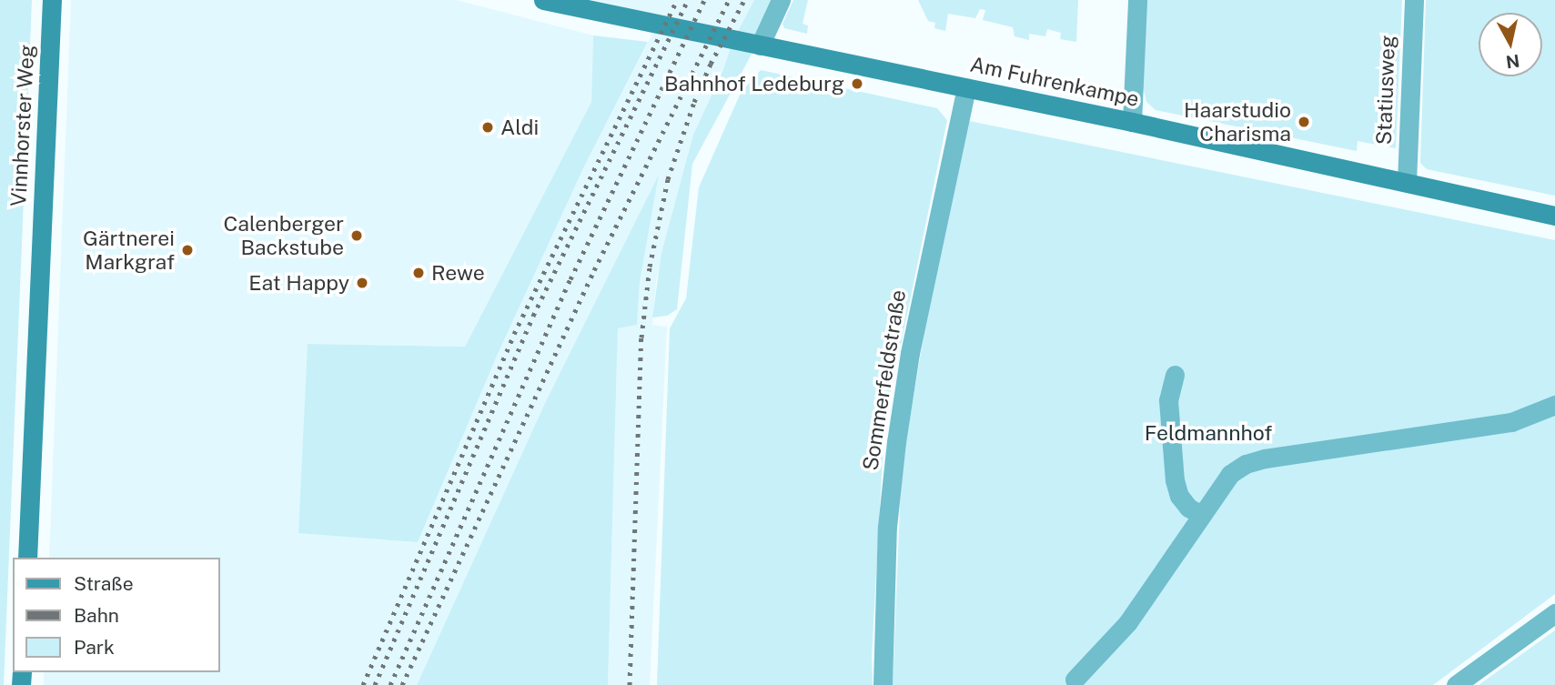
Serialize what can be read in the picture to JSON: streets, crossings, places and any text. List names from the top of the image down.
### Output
{
  "streets": {
    "street": [
      "Am Fuhrenkampe",
      "Statiusweg",
      "Vinnhorster Weg",
      "Sommerfeldstraße"
    ]
  },
  "crossings": [
    ["Am Fuhrenkampe", "Statiusweg"],
    ["Am Fuhrenkampe", "Sommerfeldstraße"]
  ],
  "parks": ["Feldmannhof"],
  "places": [
    "Bahnhof Ledeburg",
    "Haarstudio Charisma",
    "Aldi",
    "Calenberger Backstube",
    "Gärtnerei Markgraf",
    "Rewe",
    "Eat Happy"
  ],
  "legend": ["Straße", "Bahn", "Park"],
  "north": "bottom"
}
